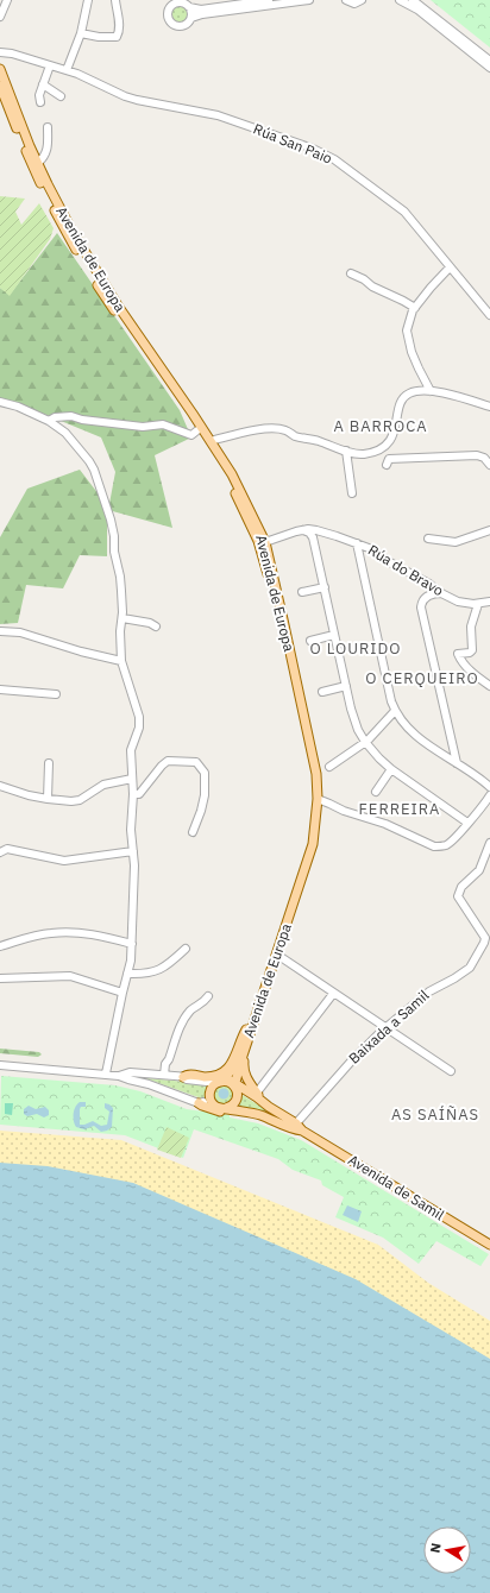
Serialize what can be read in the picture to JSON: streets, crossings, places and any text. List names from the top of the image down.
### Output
{
  "streets": {
    "main road": ["Avenida de Europa", "Avenida de Samil"],
    "street": ["Rúa San Paio", "Rúa do Bravo", "Baixada a Samil"]
  },
  "crossings": [
    ["Avenida de Europa", "Rúa do Bravo"],
    ["Avenida de Europa", "Avenida de Samil"],
    ["Baixada a Samil", "Avenida de Samil"]
  ],
  "districts": [
    "A BARROCA",
    "O LOURIDO",
    "O CERQUEIRO",
    "FERREIRA",
    "AS SAÍÑAS"
  ],
  "north": "left"
}
